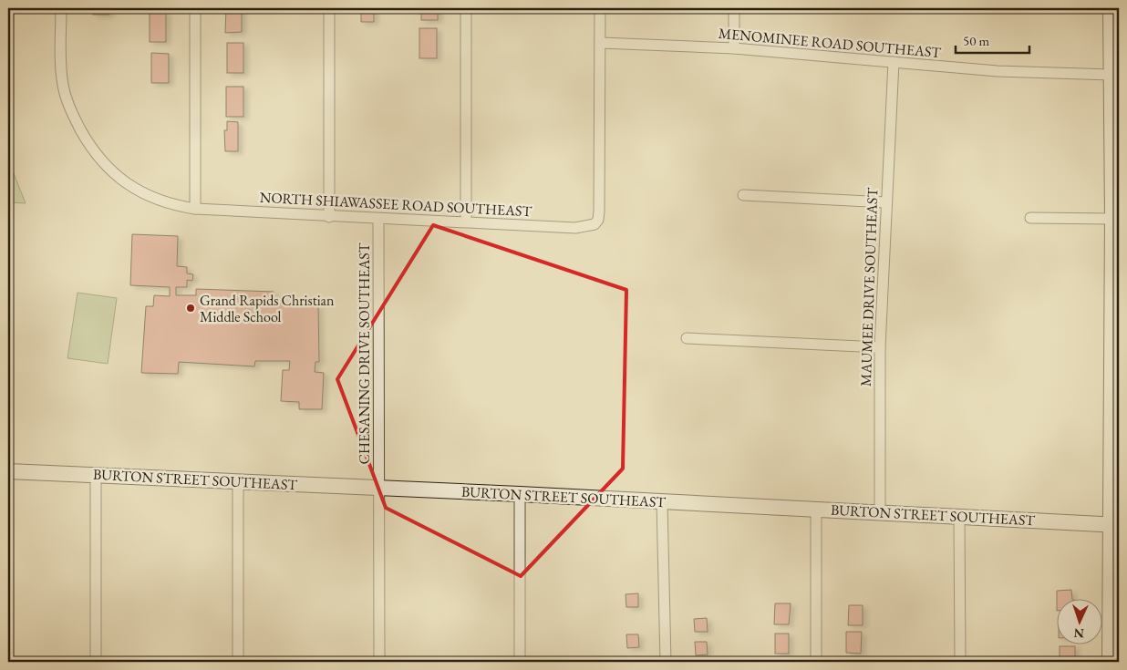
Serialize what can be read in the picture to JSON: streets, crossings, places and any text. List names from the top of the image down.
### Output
{
  "streets": {
    "main road": ["BURTON STREET SOUTHEAST"],
    "street": [
      "MENOMINEE ROAD SOUTHEAST",
      "NORTH SHIAWASSEE ROAD SOUTHEAST",
      "MAUMEE DRIVE SOUTHEAST",
      "CHESANING DRIVE SOUTHEAST"
    ]
  },
  "crossings": [
    ["MENOMINEE ROAD SOUTHEAST", "NORTH SHIAWASSEE ROAD SOUTHEAST"],
    ["MENOMINEE ROAD SOUTHEAST", "MAUMEE DRIVE SOUTHEAST"],
    ["NORTH SHIAWASSEE ROAD SOUTHEAST", "CHESANING DRIVE SOUTHEAST"],
    ["MAUMEE DRIVE SOUTHEAST", "BURTON STREET SOUTHEAST"],
    ["CHESANING DRIVE SOUTHEAST", "BURTON STREET SOUTHEAST"]
  ],
  "places": ["Grand Rapids Christian Middle School"],
  "scale_bar": "50 m",
  "north": "bottom"
}
